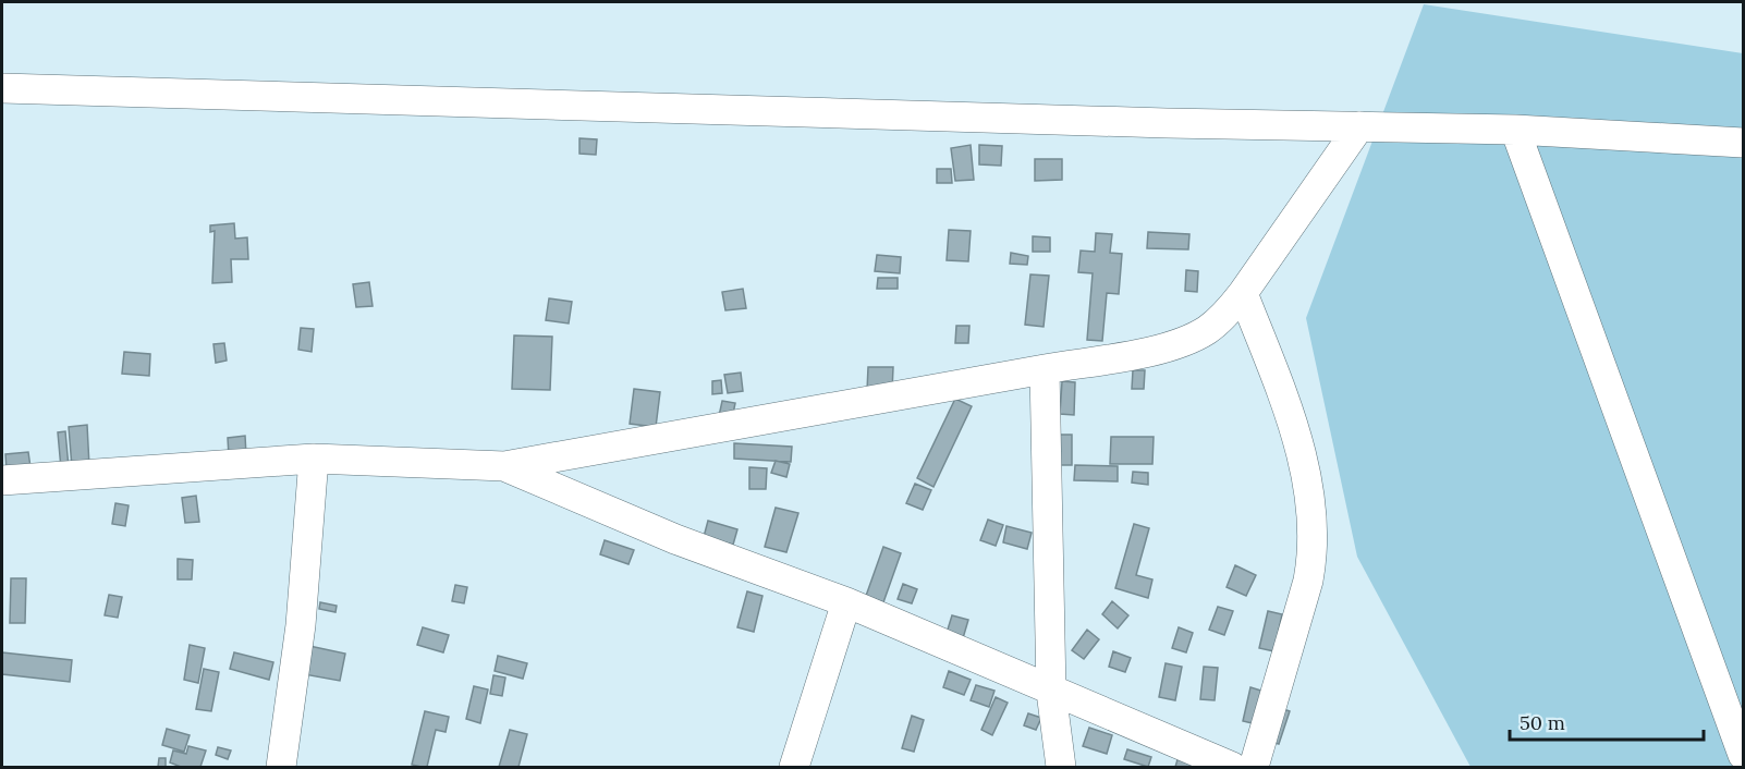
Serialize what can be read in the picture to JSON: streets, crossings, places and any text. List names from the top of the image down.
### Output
{
  "scale_bar": "50 m"
}
